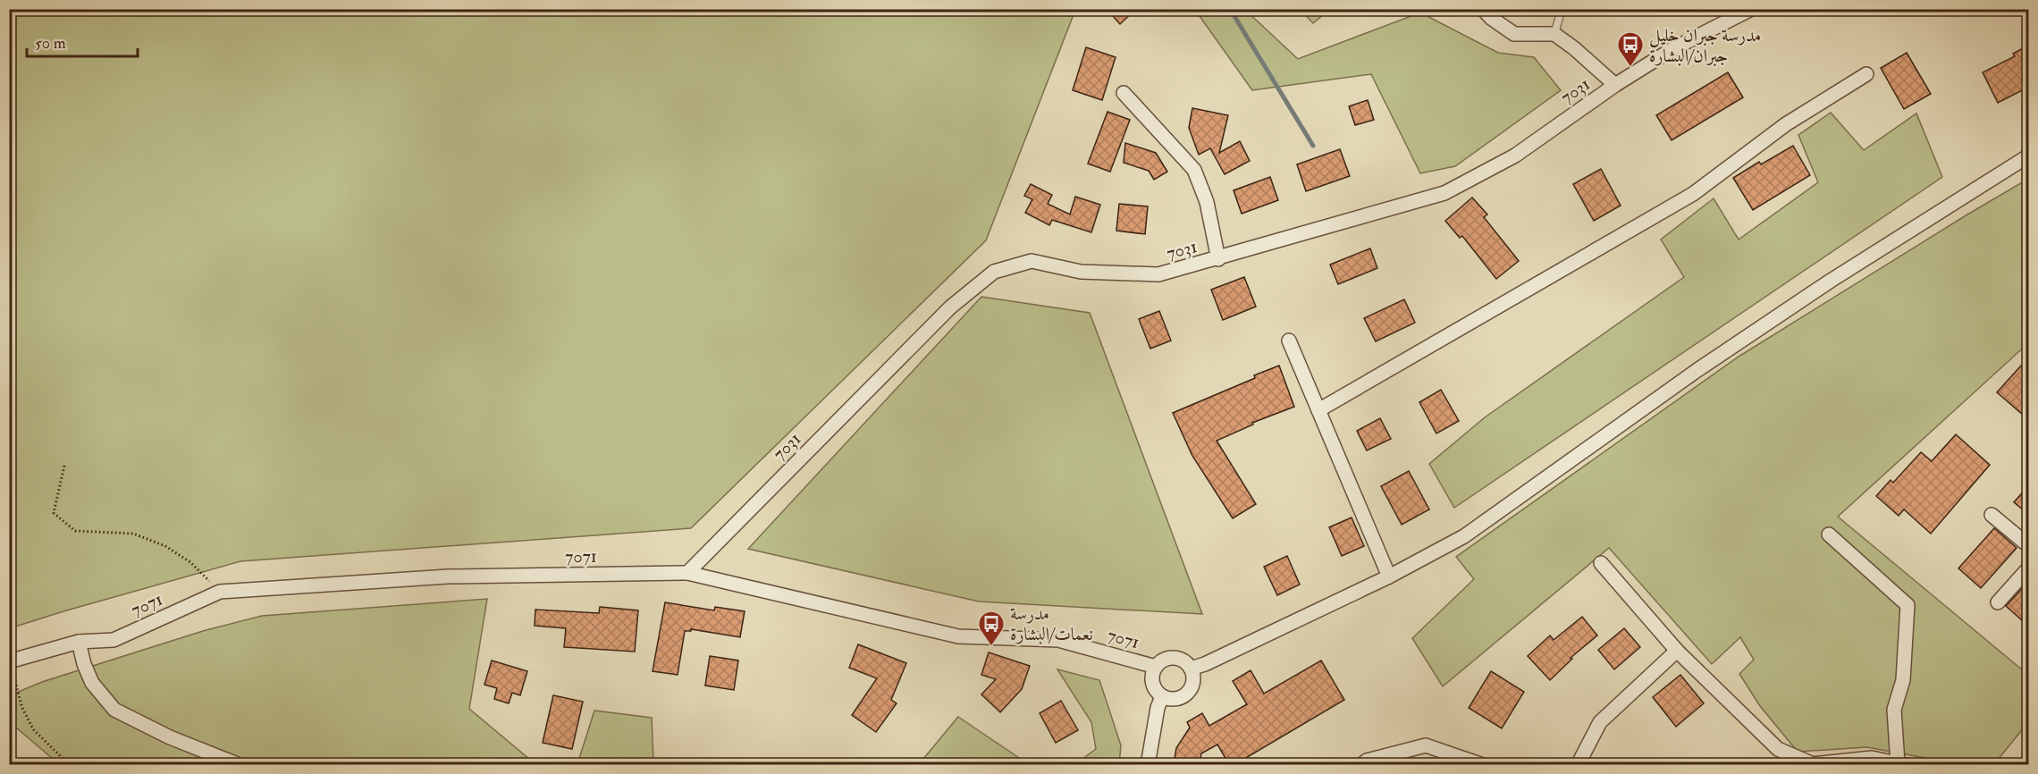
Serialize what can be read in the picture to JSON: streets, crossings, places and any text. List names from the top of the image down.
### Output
{
  "streets": {
    "street": ["7031", "7071"]
  },
  "crossings": [
    ["7031", "7071"]
  ],
  "places": {
    "bus stop": ["مدرسة جبران خليل جبران/البشارة", "مدرسة نعمات/البشارة"]
  },
  "scale_bar": "50 m"
}
